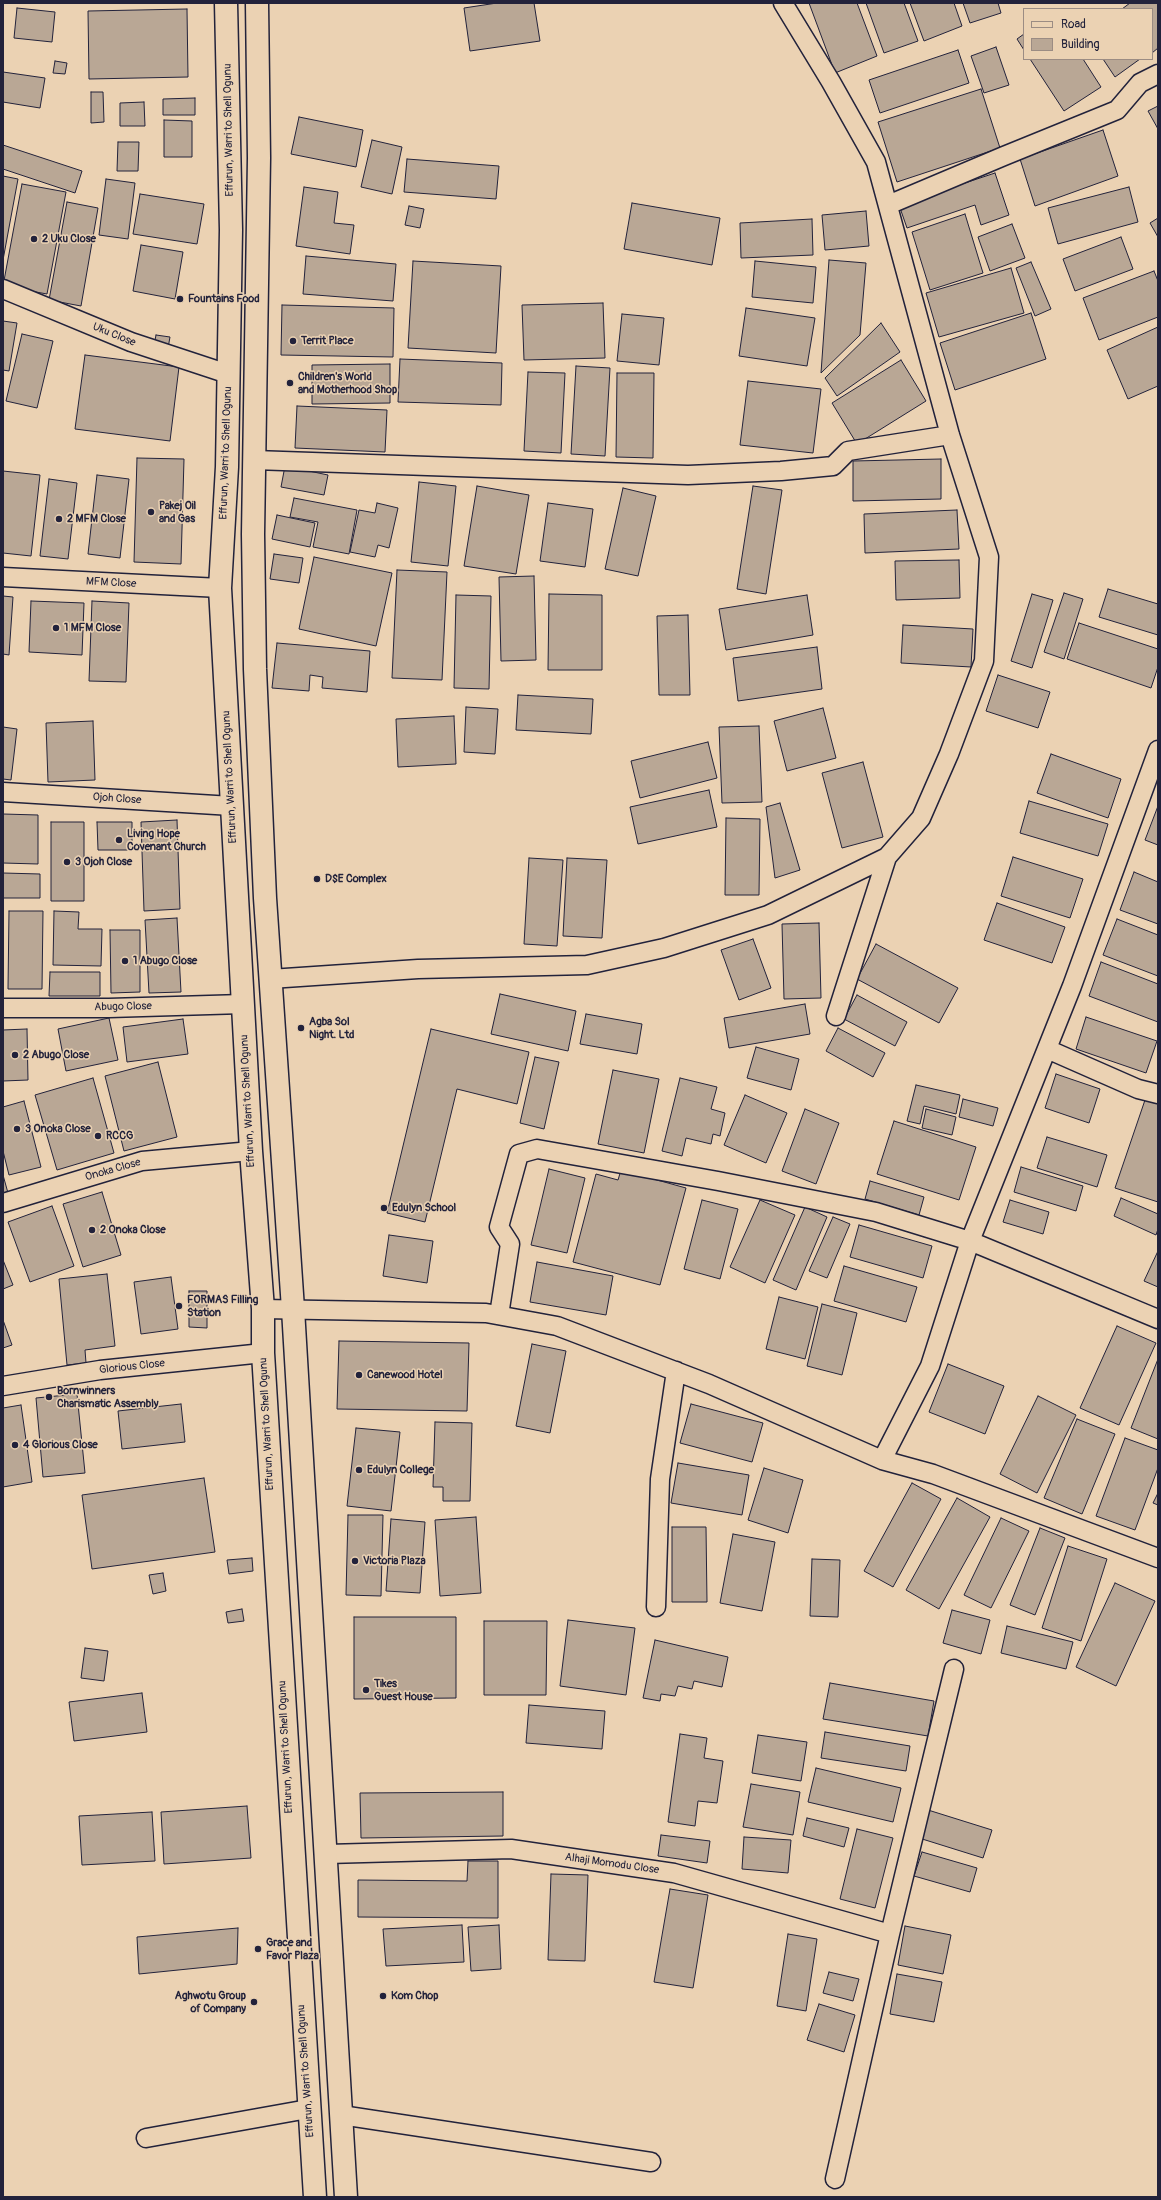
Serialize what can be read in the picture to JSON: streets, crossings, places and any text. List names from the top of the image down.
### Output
{
  "streets": {
    "main road": ["Effurun, Warri to Shell Ogunu"],
    "street": [
      "Uku Close",
      "MFM Close",
      "Ojoh Close",
      "Abugo Close",
      "Onoka Close",
      "Glorious Close",
      "Alhaji Momodu Close"
    ]
  },
  "crossings": [
    ["Effurun, Warri to Shell Ogunu", "Uku Close"],
    ["Effurun, Warri to Shell Ogunu", "MFM Close"],
    ["Effurun, Warri to Shell Ogunu", "Ojoh Close"],
    ["Effurun, Warri to Shell Ogunu", "Abugo Close"],
    ["Effurun, Warri to Shell Ogunu", "Onoka Close"],
    ["Effurun, Warri to Shell Ogunu", "Glorious Close"]
  ],
  "places": [
    "2 Uku Close",
    "Fountains Food",
    "Territ Place",
    "Children's World and Motherhood Shop",
    "Pakej Oil and Gas",
    "2 MFM Close",
    "1 MFM Close",
    "Living Hope Covenant Church",
    "3 Ojoh Close",
    "D$E Complex",
    "1 Abugo Close",
    "Agba Sol Night. Ltd",
    "2 Abugo Close",
    "3 Onoka Close",
    "RCCG",
    "Edulyn School",
    "2 Onoka Close",
    "FORMAS Filling Station",
    "Canewood Hotel",
    "Bornwinners Charismatic Assembly",
    "4 Glorious Close",
    "Edulyn College",
    "Victoria Plaza",
    "Tikes Guest House",
    "Grace and Favor Plaza",
    "Kom Chop",
    "Aghwotu Group of Company"
  ],
  "legend": ["Road", "Building"]
}
